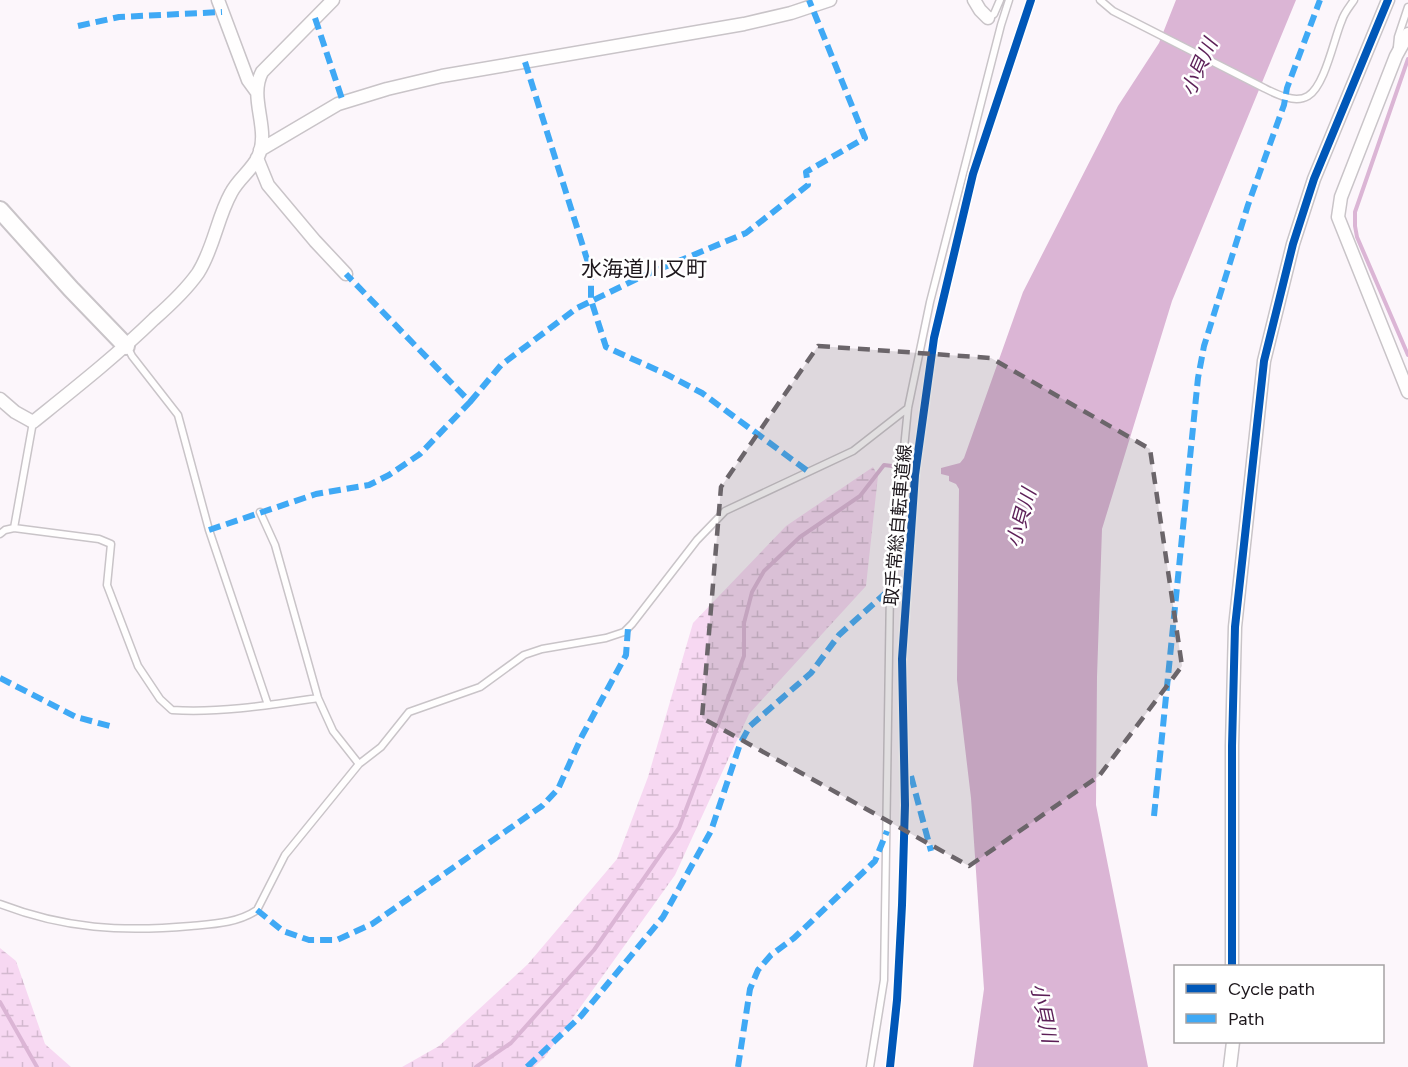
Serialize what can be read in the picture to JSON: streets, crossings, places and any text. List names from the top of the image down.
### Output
{
  "streets": {
    "cycle path": ["取手常総自転車道線"]
  },
  "districts": ["水海道川又町"],
  "water": ["小貝川"],
  "legend": ["Cycle path", "Path"]
}
